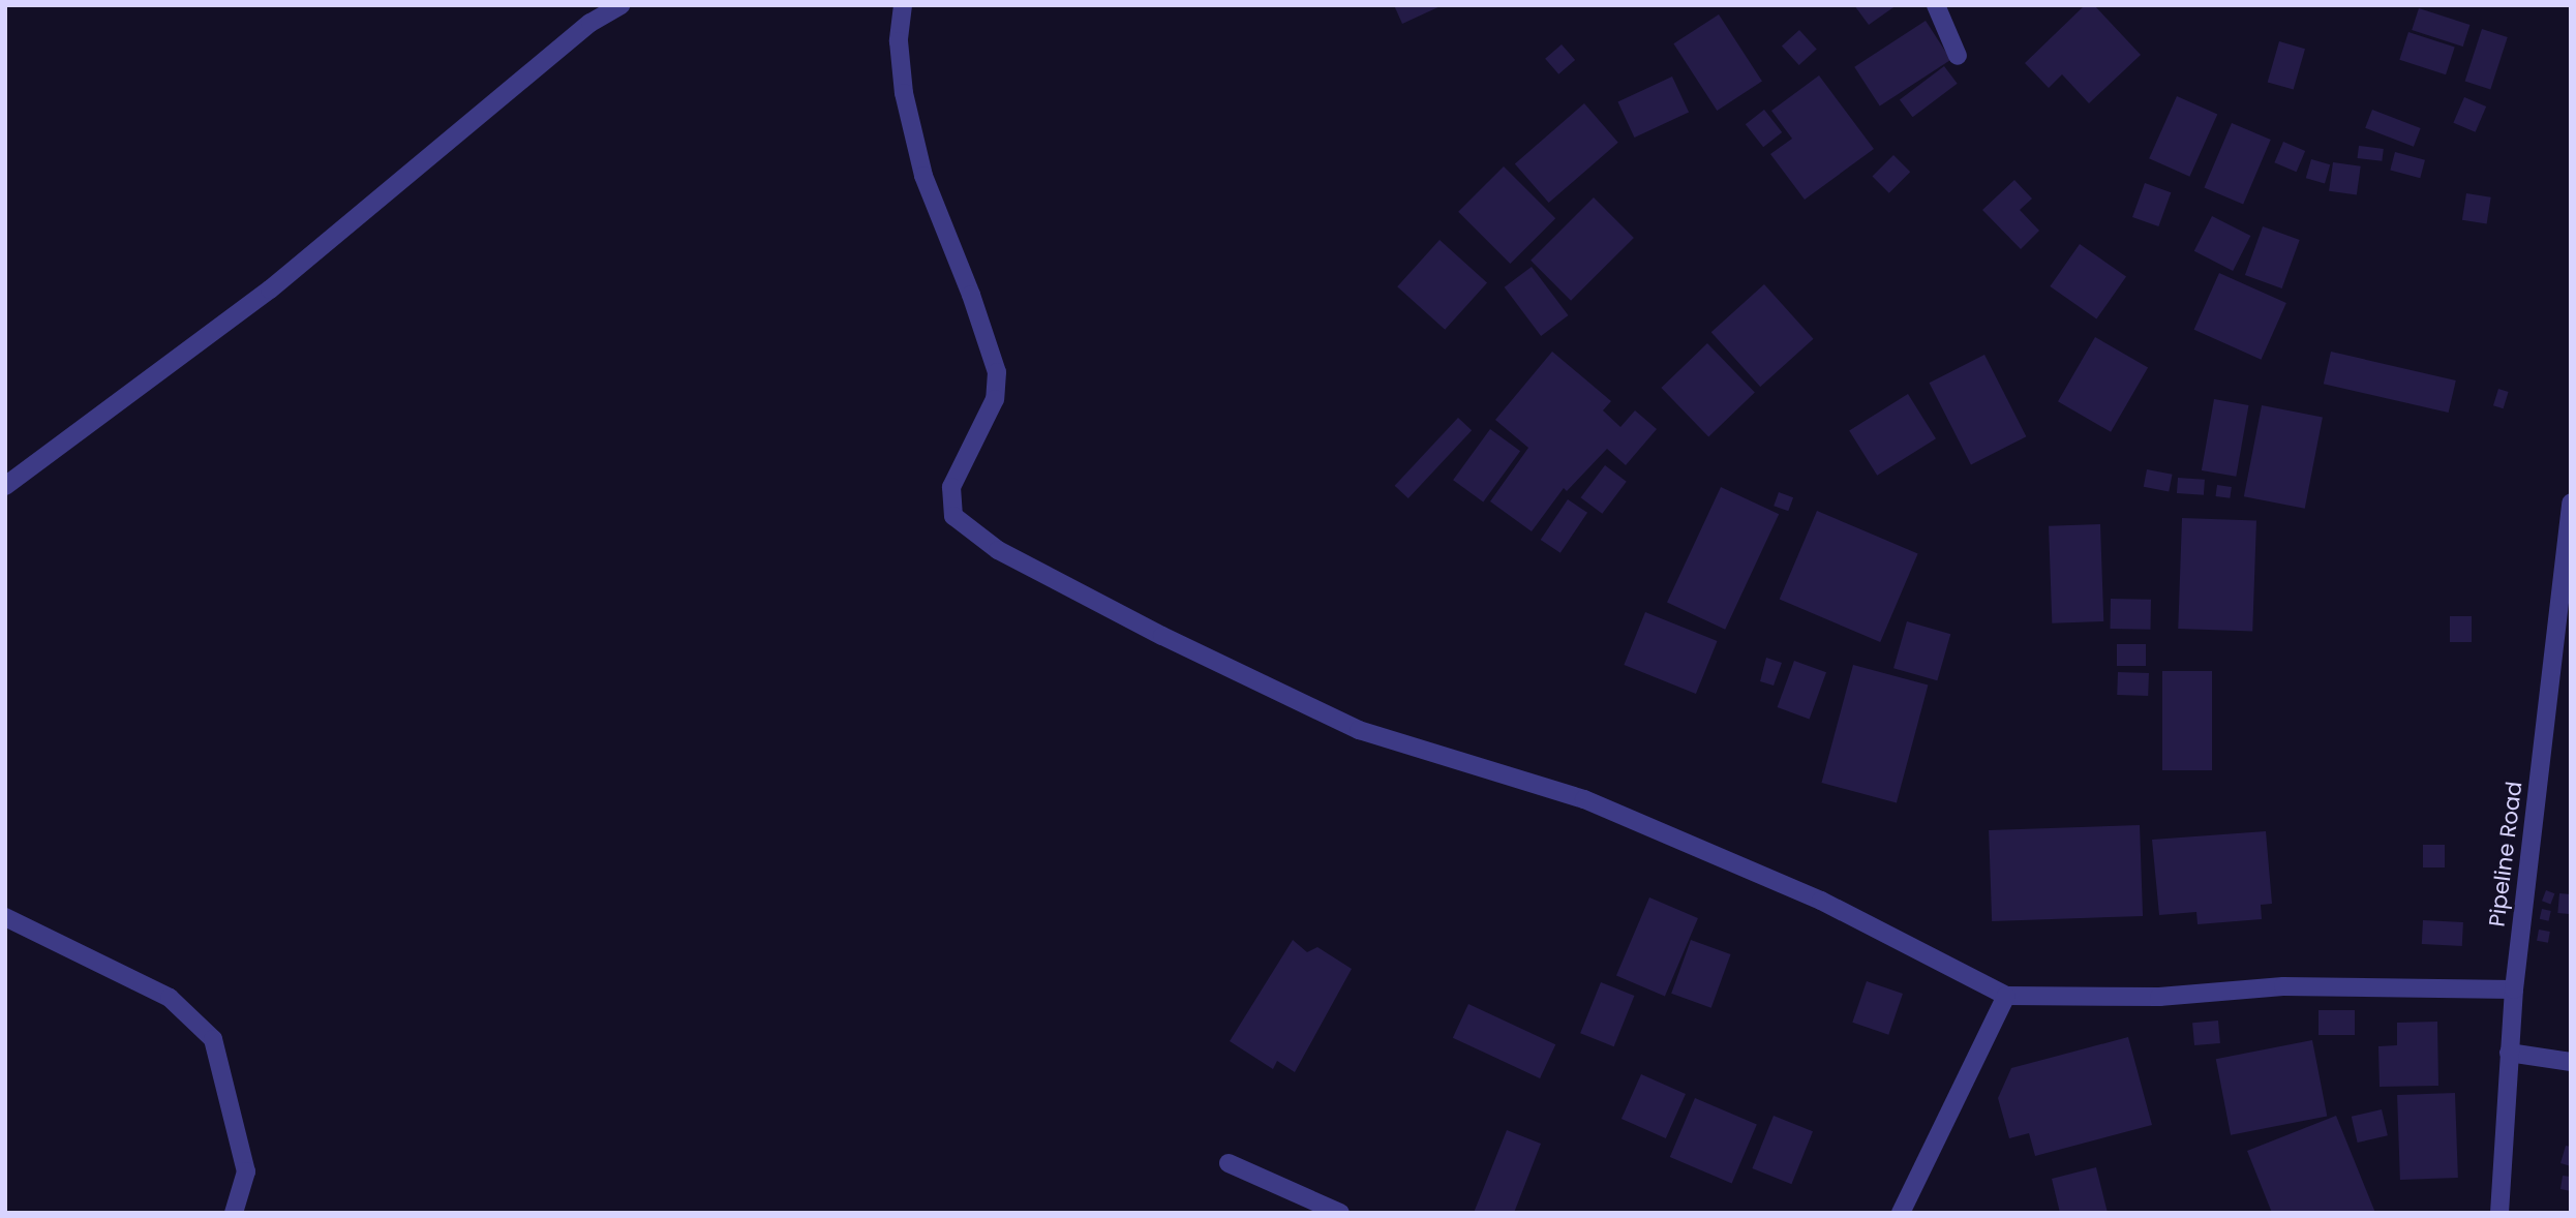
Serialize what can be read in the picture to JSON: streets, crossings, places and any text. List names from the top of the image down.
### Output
{
  "streets": {
    "street": ["Pipeline Road"]
  }
}
